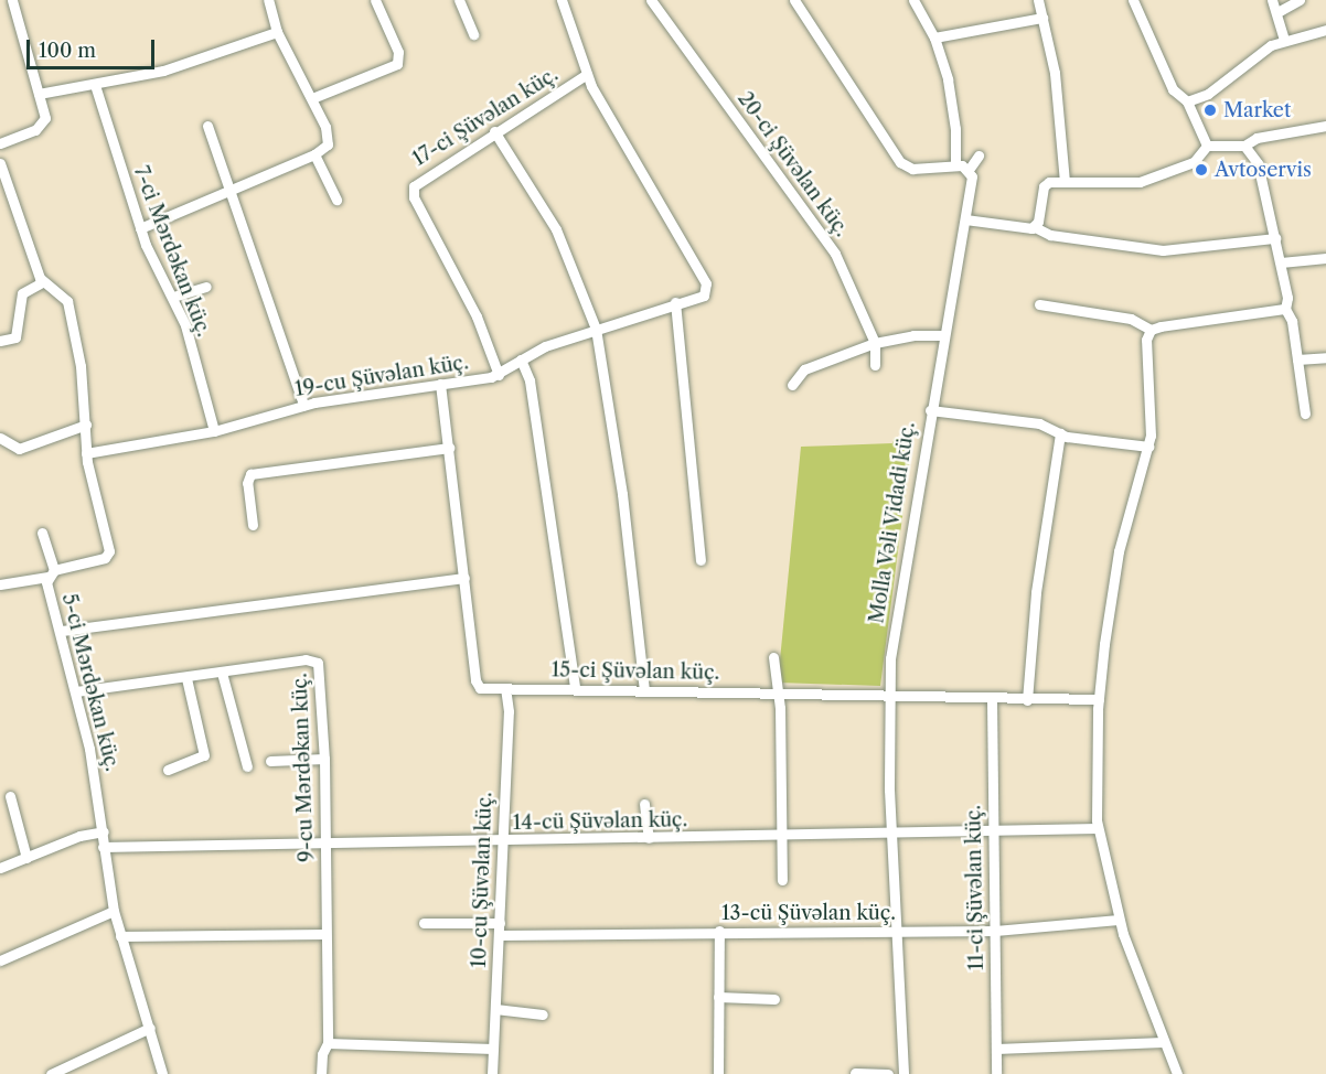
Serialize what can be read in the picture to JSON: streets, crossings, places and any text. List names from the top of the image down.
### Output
{
  "streets": {
    "street": [
      "17-ci Şüvəlan küç.",
      "20-ci Şüvəlan küç.",
      "7-ci Mərdəkan küç.",
      "19-cu Şüvəlan küç.",
      "Molla Vəli Vidadi küç.",
      "15-ci Şüvəlan küç.",
      "5-ci Mərdəkan küç.",
      "9-cu Mərdəkan küç.",
      "14-cü Şüvəlan küç.",
      "10-cu Şüvəlan küç.",
      "11-ci Şüvəlan küç.",
      "13-cü Şüvəlan küç."
    ]
  },
  "crossings": [
    ["17-ci Şüvəlan küç.", "19-cu Şüvəlan küç."],
    ["7-ci Mərdəkan küç.", "19-cu Şüvəlan küç."],
    ["19-cu Şüvəlan küç.", "15-ci Şüvəlan küç."],
    ["19-cu Şüvəlan küç.", "5-ci Mərdəkan küç."],
    ["Molla Vəli Vidadi küç.", "15-ci Şüvəlan küç."],
    ["Molla Vəli Vidadi küç.", "14-cü Şüvəlan küç."],
    ["Molla Vəli Vidadi küç.", "13-cü Şüvəlan küç."],
    ["15-ci Şüvəlan küç.", "10-cu Şüvəlan küç."],
    ["15-ci Şüvəlan küç.", "11-ci Şüvəlan küç."],
    ["5-ci Mərdəkan küç.", "9-cu Mərdəkan küç."],
    ["5-ci Mərdəkan küç.", "14-cü Şüvəlan küç."],
    ["9-cu Mərdəkan küç.", "14-cü Şüvəlan küç."],
    ["14-cü Şüvəlan küç.", "10-cu Şüvəlan küç."],
    ["14-cü Şüvəlan küç.", "11-ci Şüvəlan küç."],
    ["10-cu Şüvəlan küç.", "13-cü Şüvəlan küç."],
    ["11-ci Şüvəlan küç.", "13-cü Şüvəlan küç."]
  ],
  "places": ["Market", "Avtoservis"],
  "scale_bar": "100 m"
}
